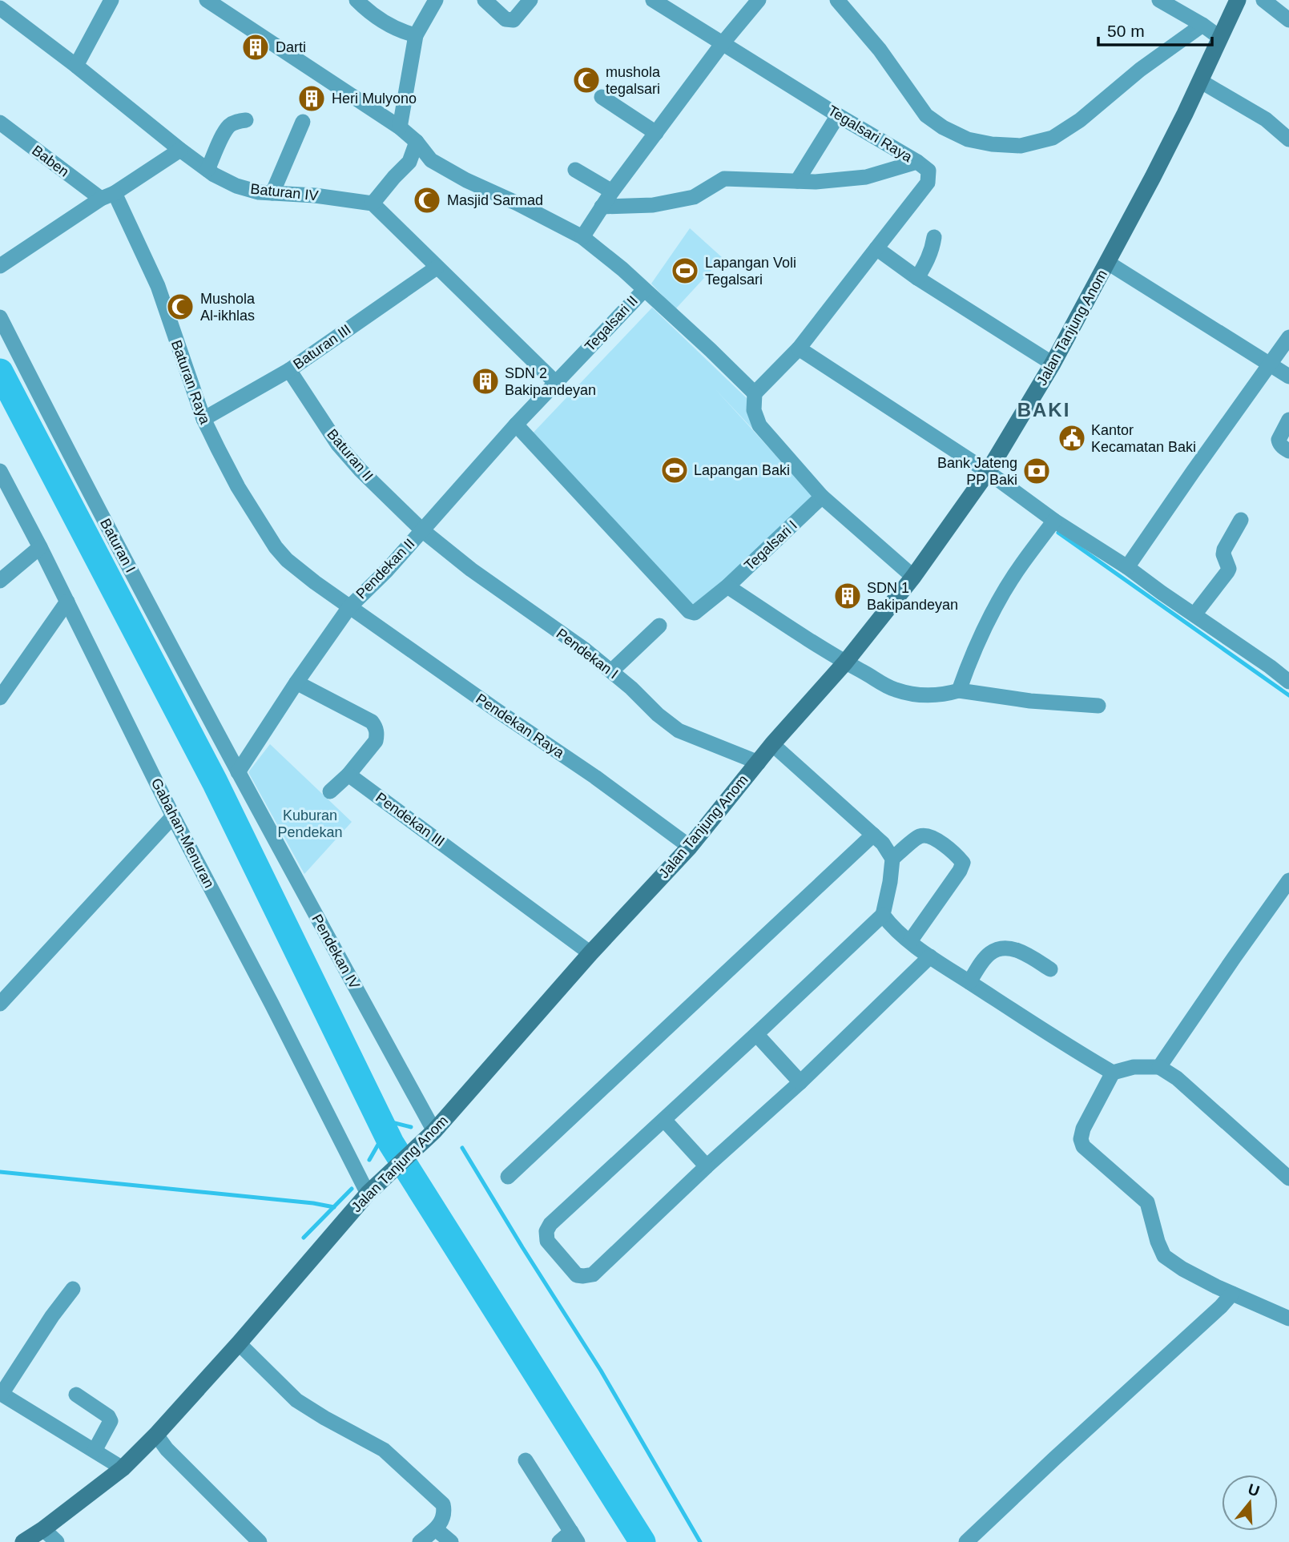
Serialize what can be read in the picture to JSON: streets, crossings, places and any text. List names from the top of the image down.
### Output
{
  "streets": {
    "main road": ["Jalan Tanjung Anom"],
    "street": [
      "Tegalsari Raya",
      "Baben",
      "Baturan IV",
      "Tegalsari II",
      "Baturan III",
      "Baturan Raya",
      "Baturan II",
      "Baturan I",
      "Tegalsari I",
      "Pendekan II",
      "Pendekan I",
      "Pendekan Raya",
      "Pendekan III",
      "Gabahan-Menuran",
      "Pendekan IV"
    ]
  },
  "crossings": [
    ["Baben", "Baturan Raya"],
    ["Tegalsari II", "Pendekan II"],
    ["Jalan Tanjung Anom", "Pendekan I"],
    ["Jalan Tanjung Anom", "Pendekan Raya"],
    ["Jalan Tanjung Anom", "Pendekan III"],
    ["Jalan Tanjung Anom", "Gabahan-Menuran"],
    ["Jalan Tanjung Anom", "Pendekan IV"],
    ["Baturan III", "Baturan Raya"],
    ["Baturan III", "Baturan II"],
    ["Baturan Raya", "Pendekan II"],
    ["Baturan Raya", "Pendekan Raya"],
    ["Baturan II", "Pendekan II"],
    ["Baturan II", "Pendekan I"],
    ["Baturan I", "Pendekan II"],
    ["Baturan I", "Pendekan IV"],
    ["Tegalsari I", "Pendekan II"],
    ["Pendekan II", "Pendekan I"],
    ["Pendekan II", "Pendekan Raya"],
    ["Pendekan II", "Pendekan IV"]
  ],
  "districts": ["BAKI"],
  "parks": ["Kuburan Pendekan"],
  "places": {
    "building": [
      "Darti",
      "Heri Mulyono",
      "SDN 2 Bakipandeyan",
      "SDN 1 Bakipandeyan"
    ],
    "mosque": ["mushola tegalsari", "Masjid Sarmad", "Mushola Al-ikhlas"],
    "sports": ["Lapangan Voli Tegalsari", "Lapangan Baki"],
    "public building": ["Kantor Kecamatan Baki"],
    "bank": ["Bank Jateng PP Baki"]
  },
  "scale_bar": "50 m",
  "north": "top"
}
